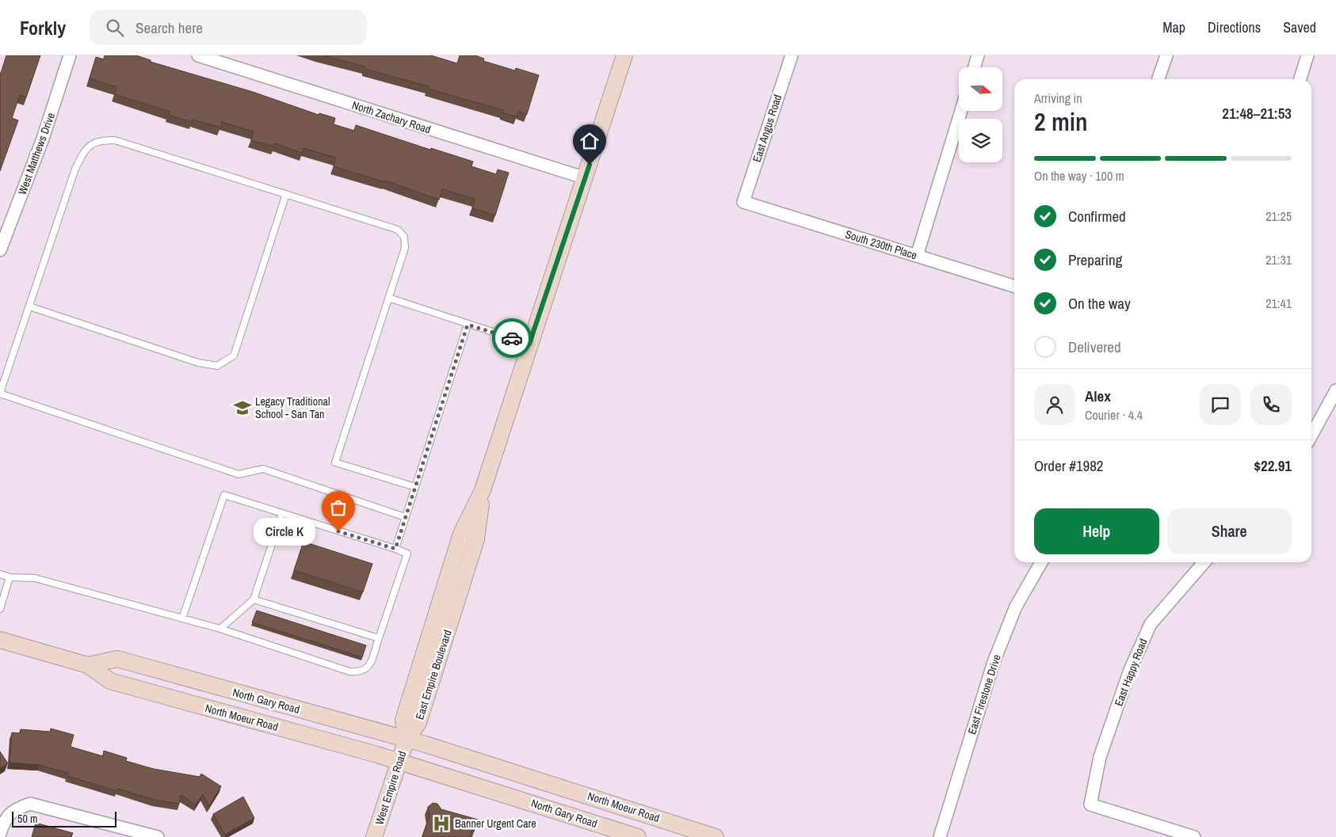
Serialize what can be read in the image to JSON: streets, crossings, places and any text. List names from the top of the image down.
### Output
{
  "streets": {
    "main road": [
      "East Empire Boulevard",
      "North Gary Road",
      "North Moeur Road",
      "West Empire Road"
    ],
    "street": [
      "North Zachary Road",
      "East Angus Road",
      "West Matthews Drive",
      "South 230th Place",
      "East Happy Road",
      "East Firestone Drive"
    ]
  },
  "crossings": [
    ["North Zachary Road", "East Empire Boulevard"],
    ["East Angus Road", "South 230th Place"],
    ["East Empire Boulevard", "North Gary Road"],
    ["East Empire Boulevard", "West Empire Road"],
    ["North Gary Road", "North Moeur Road"],
    ["North Gary Road", "West Empire Road"],
    ["North Moeur Road", "West Empire Road"]
  ],
  "places": {
    "school or university": ["Legacy Traditional School - San Tan"],
    "other": ["Circle K"],
    "hospital": ["Banner Urgent Care"]
  },
  "scale_bar": "50 m",
  "north": "right",
  "page": {
    "header": "Forkly",
    "search": "Search here",
    "nav": ["Map", "Directions", "Saved"],
    "heading": ["2 min", "Arriving in", "21:48–21:53"],
    "panel": [
      "Alex",
      "Courier · 4.4",
      "Order #1982",
      "$22.91"
    ],
    "bar": "On the way · 100 m",
    "list": [
      ["Confirmed", "21:25"],
      ["Preparing", "21:31"],
      ["On the way", "21:41"],
      "Delivered"
    ],
    "buttons": ["Help", "Share"],
    "bubble": "Circle K",
    "scale": "50 m"
  }
}
